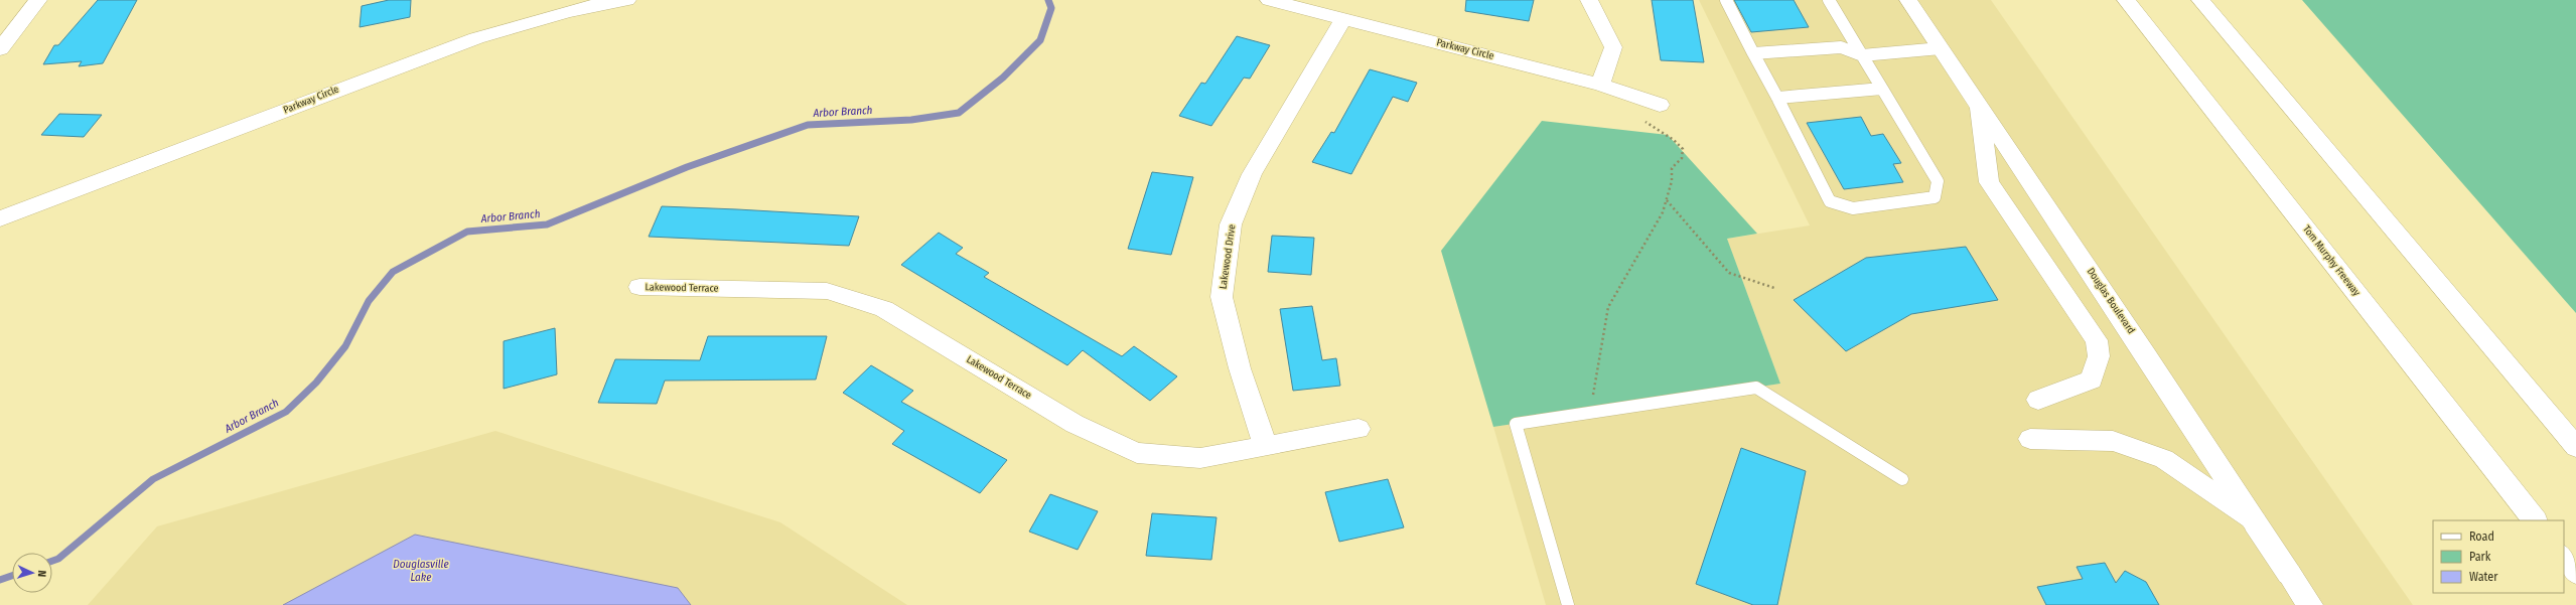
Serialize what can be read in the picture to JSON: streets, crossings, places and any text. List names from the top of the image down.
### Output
{
  "streets": {
    "main road": [
      "Parkway Circle",
      "Lakewood Drive",
      "Tom Murphy Freeway",
      "Lakewood Terrace",
      "Douglas Boulevard"
    ]
  },
  "crossings": [
    ["Parkway Circle", "Lakewood Drive"],
    ["Lakewood Drive", "Lakewood Terrace"]
  ],
  "water": ["Arbor Branch", "Douglasville Lake"],
  "legend": ["Road", "Park", "Water"],
  "north": "right"
}
